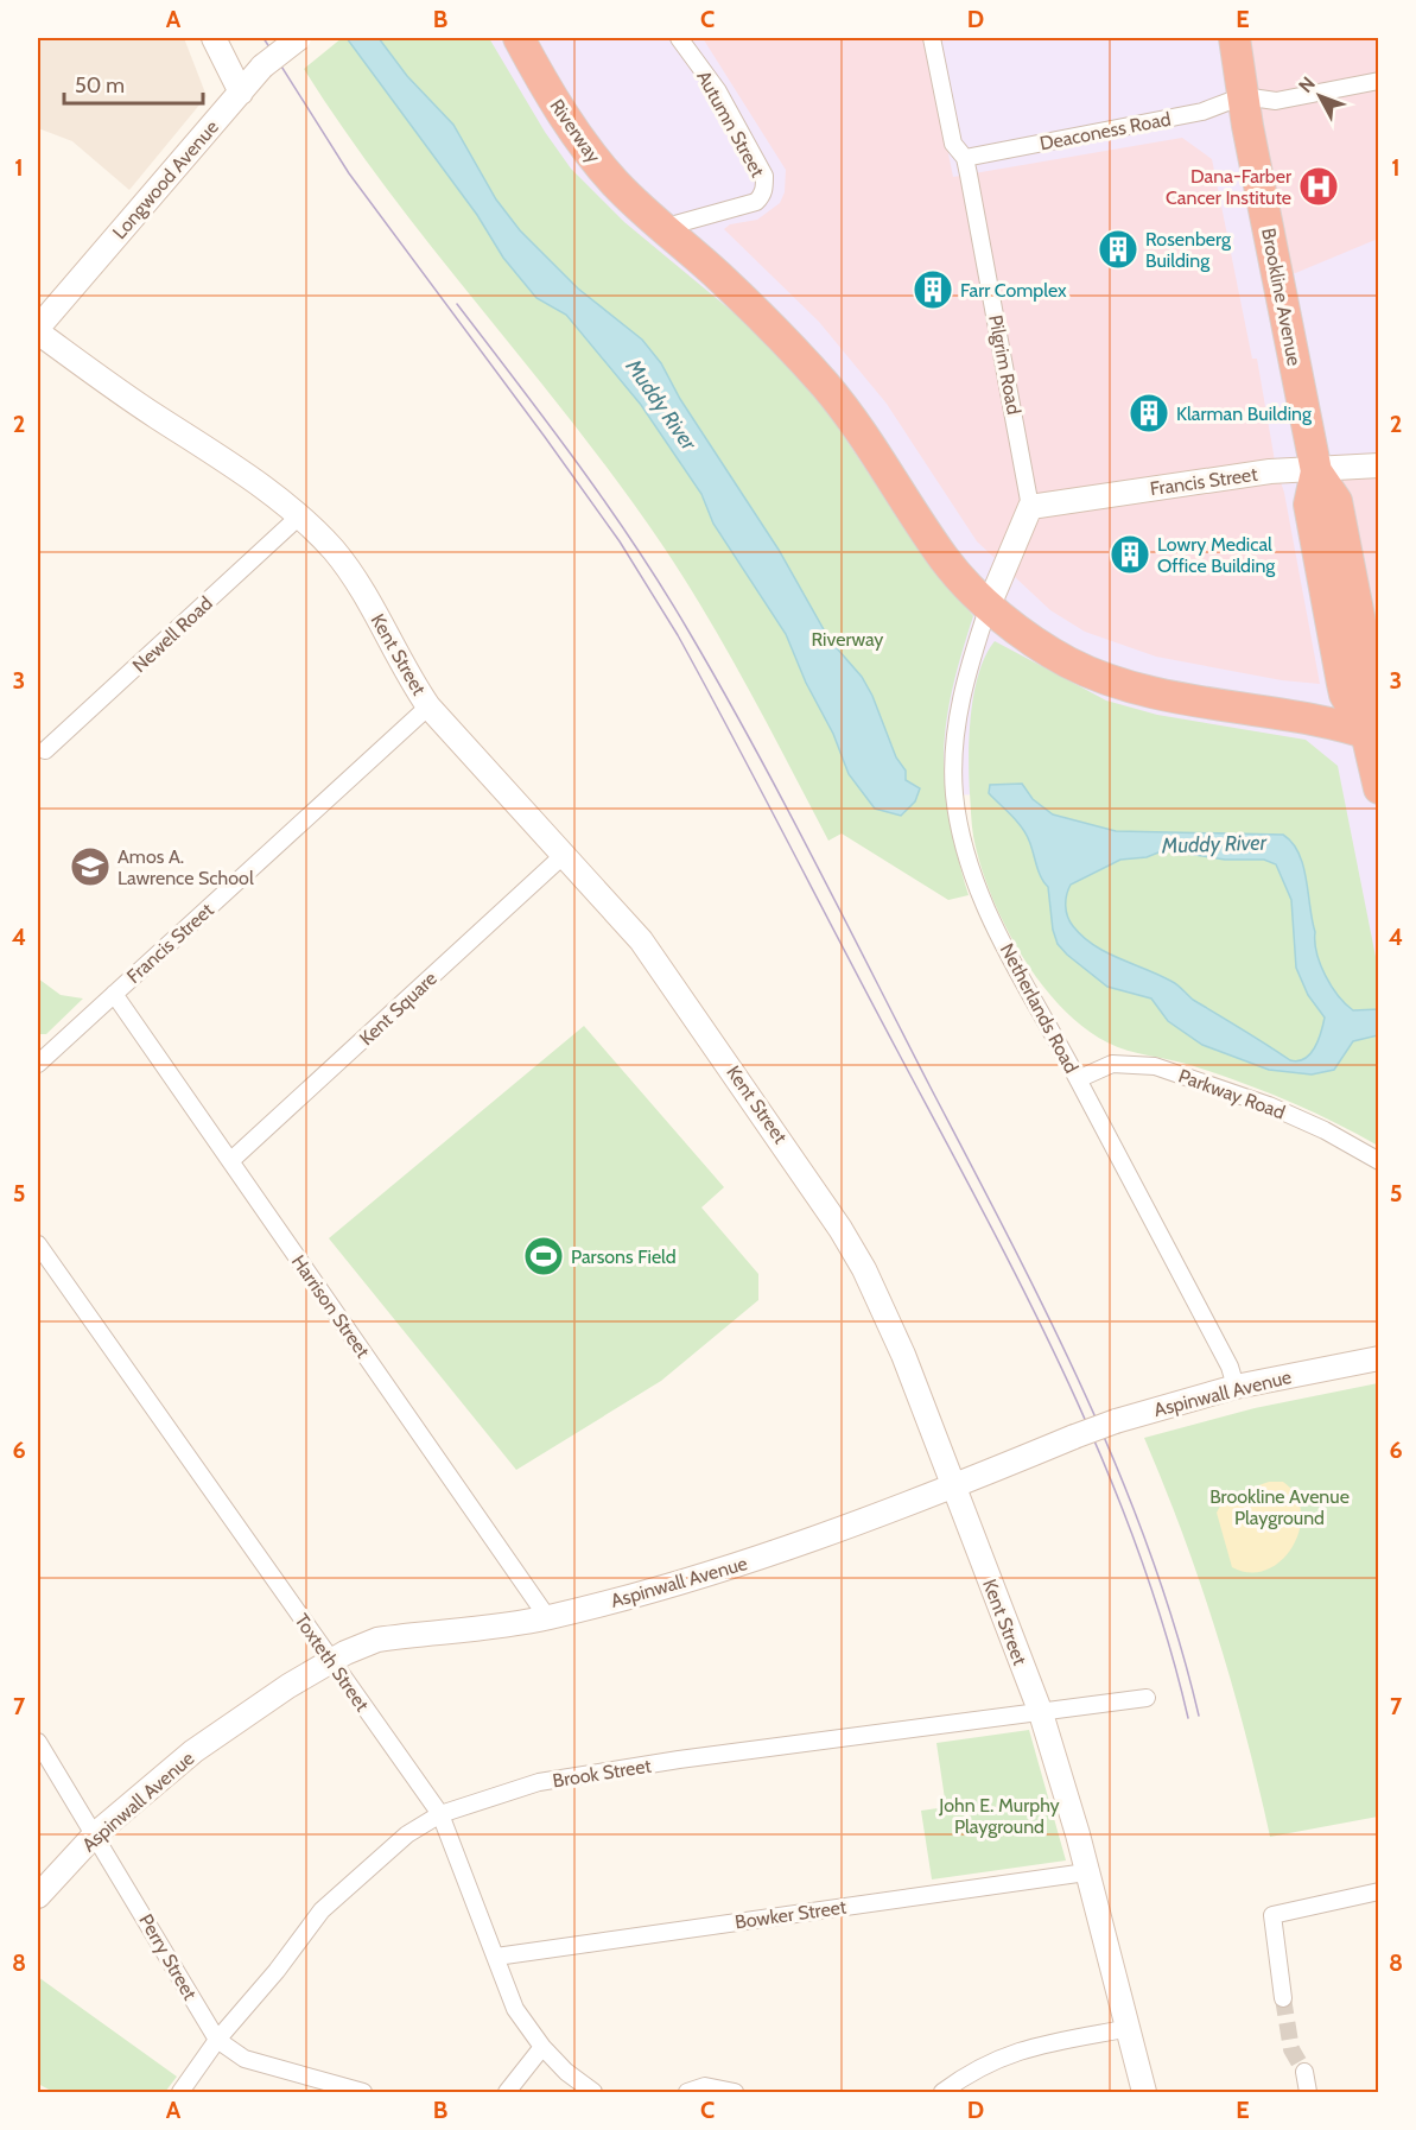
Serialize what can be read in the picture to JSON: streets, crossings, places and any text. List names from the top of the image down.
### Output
{
  "streets": {
    "highway": ["Riverway", "Brookline Avenue"],
    "main road": [
      "Longwood Avenue",
      "Francis Street",
      "Kent Street",
      "Aspinwall Avenue"
    ],
    "street": [
      "Autumn Street",
      "Deaconess Road",
      "Pilgrim Road",
      "Newell Road",
      "Kent Square",
      "Netherlands Road",
      "Parkway Road",
      "Harrison Street",
      "Toxteth Street",
      "Brook Street",
      "Bowker Street",
      "Perry Street"
    ]
  },
  "crossings": [
    ["Autumn Street", "Riverway"],
    ["Riverway", "Brookline Avenue"],
    ["Riverway", "Netherlands Road"],
    ["Deaconess Road", "Brookline Avenue"],
    ["Deaconess Road", "Pilgrim Road"],
    ["Longwood Avenue", "Kent Street"],
    ["Brookline Avenue", "Francis Street"],
    ["Pilgrim Road", "Francis Street"],
    ["Francis Street", "Kent Street"],
    ["Francis Street", "Harrison Street"],
    ["Newell Road", "Kent Street"],
    ["Kent Street", "Kent Square"],
    ["Kent Street", "Aspinwall Avenue"],
    ["Kent Street", "Brook Street"],
    ["Kent Street", "Bowker Street"],
    ["Kent Square", "Harrison Street"],
    ["Netherlands Road", "Parkway Road"],
    ["Netherlands Road", "Aspinwall Avenue"],
    ["Harrison Street", "Aspinwall Avenue"],
    ["Aspinwall Avenue", "Toxteth Street"],
    ["Aspinwall Avenue", "Perry Street"],
    ["Toxteth Street", "Brook Street"],
    ["Toxteth Street", "Bowker Street"],
    ["Brook Street", "Perry Street"]
  ],
  "water": ["Muddy River"],
  "parks": ["Riverway", "Brookline Avenue Playground", "John E. Murphy Playground"],
  "places": {
    "hospital": ["Dana-Farber Cancer Institute"],
    "building": [
      "Rosenberg Building",
      "Farr Complex",
      "Klarman Building",
      "Lowry Medical Office Building"
    ],
    "school or university": ["Amos A. Lawrence School"],
    "sports": ["Parsons Field"]
  },
  "scale_bar": "50 m",
  "north": "top left",
  "grid": {
    "columns": [
      "A",
      "B",
      "C",
      "D",
      "E"
    ],
    "rows": [
      "1",
      "2",
      "3",
      "4",
      "5",
      "6",
      "7",
      "8"
    ]
  }
}
